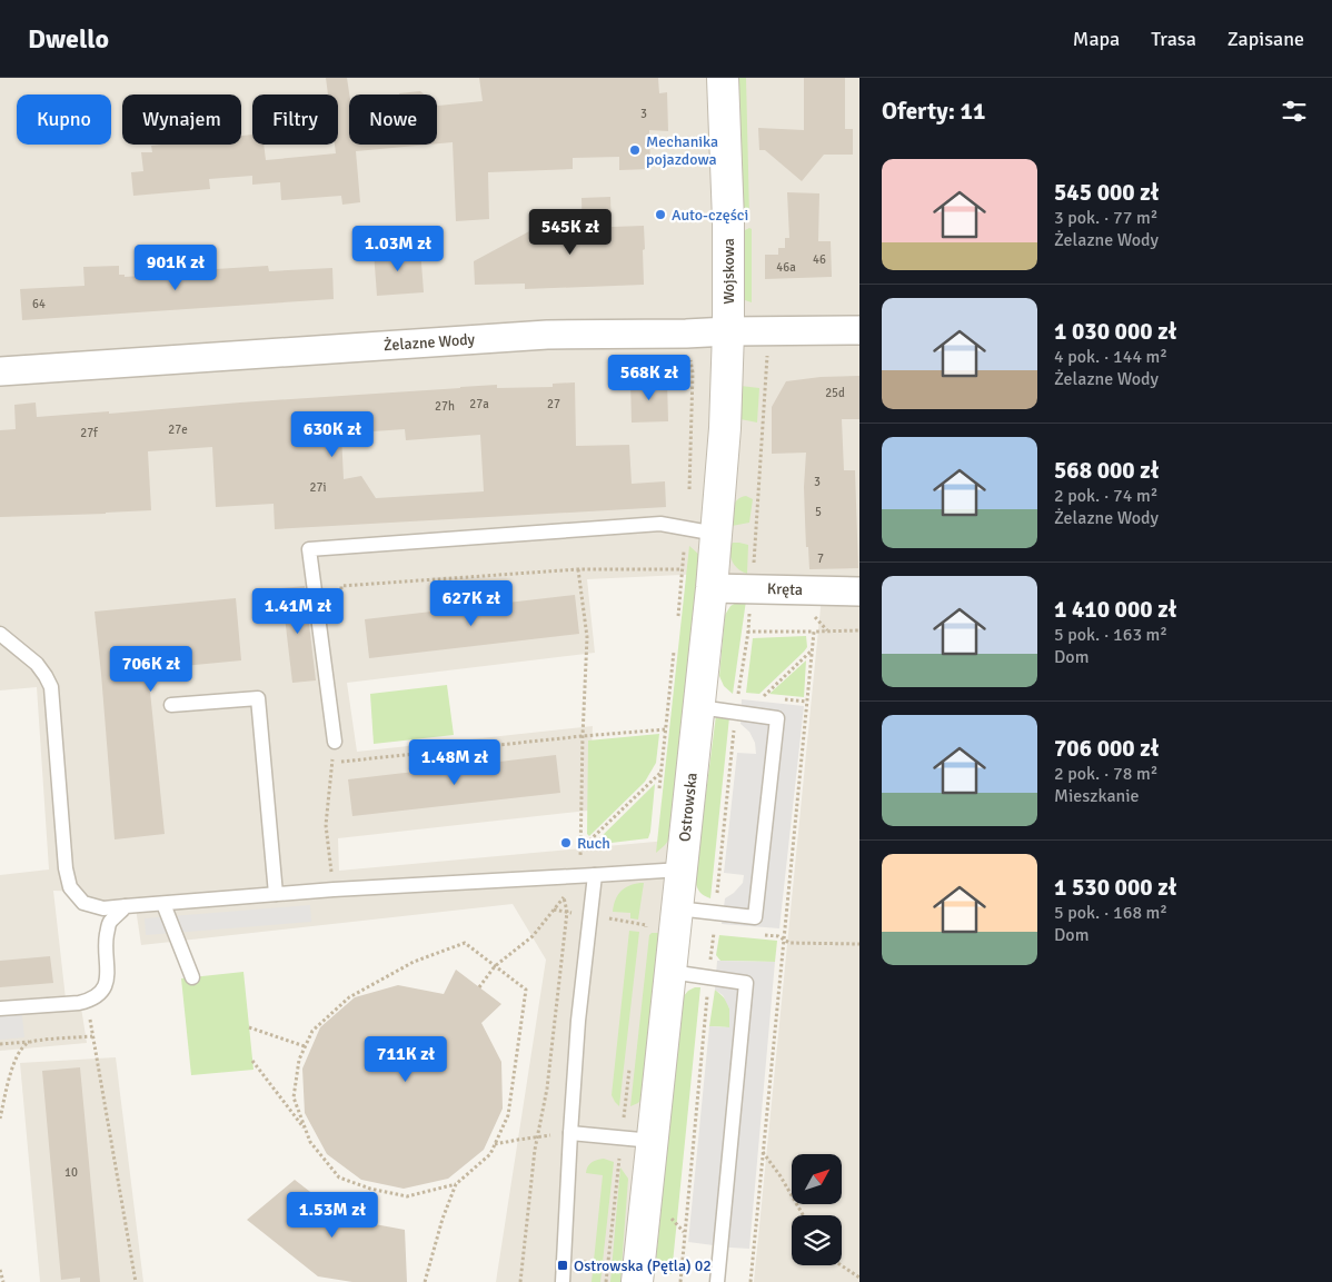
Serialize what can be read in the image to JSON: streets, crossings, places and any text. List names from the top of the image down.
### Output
{
  "streets": {
    "street": [
      "Wojskowa",
      "Żelazne Wody",
      "Kręta",
      "Ostrowska"
    ]
  },
  "crossings": [
    ["Wojskowa", "Żelazne Wody"],
    ["Wojskowa", "Ostrowska"],
    ["Żelazne Wody", "Ostrowska"],
    ["Kręta", "Ostrowska"]
  ],
  "places": {
    "other": ["Mechanika pojazdowa", "Auto-części", "Ruch"],
    "transit": ["Ostrowska (Pętla) 02"]
  },
  "house_numbers": [
    "3",
    "46",
    "46a",
    "64",
    "25d",
    "27a",
    "27",
    "27h",
    "27e",
    "27f",
    "3",
    "27i",
    "5",
    "7",
    "10"
  ],
  "north": "top right",
  "page": {
    "header": "Dwello",
    "nav": ["Mapa", "Trasa", "Zapisane"],
    "heading": "Oferty: 11",
    "chip": [
      "Kupno",
      "Wynajem",
      "Filtry",
      "Nowe"
    ],
    "list": [
      {
        "name": "545 000 zł",
        "note": "3 pok. · 77 m² · Żelazne Wody"
      },
      {
        "name": "1 030 000 zł",
        "note": "4 pok. · 144 m² · Żelazne Wody"
      },
      {
        "name": "568 000 zł",
        "note": "2 pok. · 74 m² · Żelazne Wody"
      },
      {
        "name": "1 410 000 zł",
        "note": "5 pok. · 163 m² · Dom"
      },
      {
        "name": "706 000 zł",
        "note": "2 pok. · 78 m² · Mieszkanie"
      },
      {
        "name": "1 530 000 zł",
        "note": "5 pok. · 168 m² · Dom"
      }
    ],
    "price": [
      "545K zł",
      "1.03M zł",
      "901K zł",
      "568K zł",
      "630K zł",
      "627K zł",
      "1.41M zł",
      "706K zł",
      "1.48M zł",
      "711K zł",
      "1.53M zł"
    ]
  }
}
